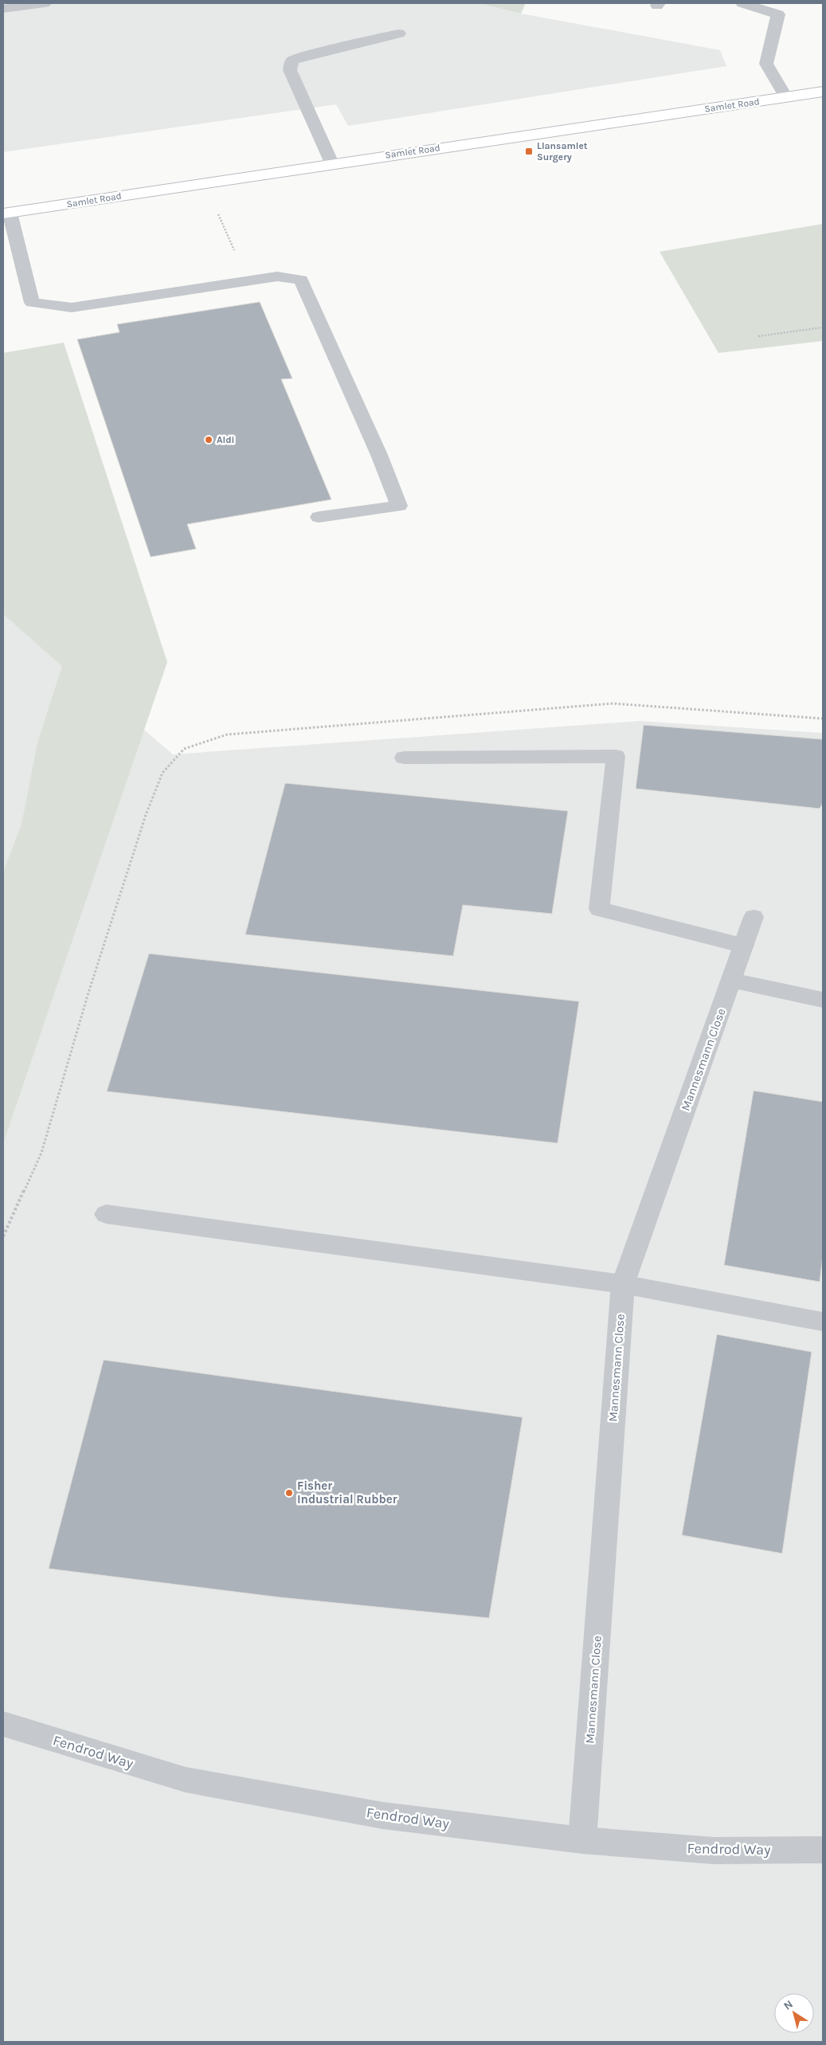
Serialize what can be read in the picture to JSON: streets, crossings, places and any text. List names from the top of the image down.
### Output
{
  "streets": {
    "main road": ["Samlet Road"],
    "street": ["Mannesmann Close", "Fendrod Way"]
  },
  "crossings": [
    ["Mannesmann Close", "Fendrod Way"]
  ],
  "places": {
    "transit": ["Llansamlet Surgery"],
    "other": ["Aldi", "Fisher Industrial Rubber"]
  },
  "north": "top left"
}
